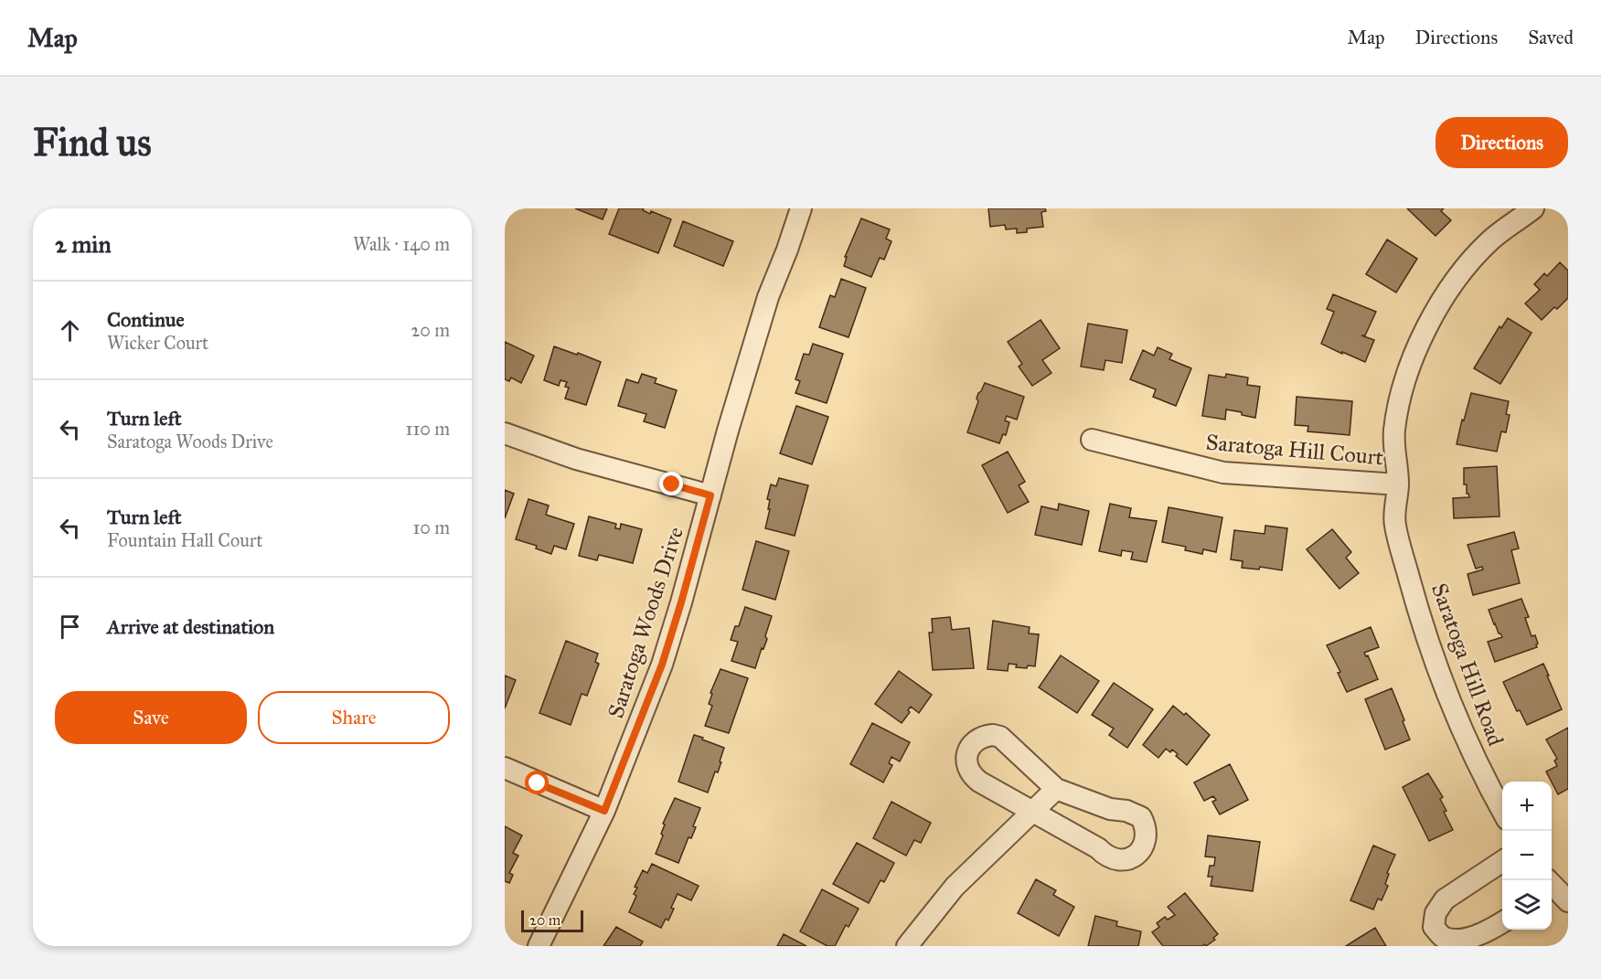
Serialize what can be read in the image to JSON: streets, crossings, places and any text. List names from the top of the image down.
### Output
{
  "streets": {
    "street": ["Saratoga Hill Court", "Saratoga Woods Drive", "Saratoga Hill Road"]
  },
  "crossings": [
    ["Saratoga Hill Court", "Saratoga Hill Road"]
  ],
  "scale_bar": "20 m",
  "page": {
    "header": "Map",
    "nav": ["Map", "Directions", "Saved"],
    "buttons": [
      "Directions",
      ["Save", "Share"]
    ],
    "title": "Find us",
    "heading": ["2 min", "Walk · 140 m"],
    "list": [
      ["Continue", "Wicker Court", "20 m"],
      ["Turn left", "Saratoga Woods Drive", "110 m"],
      ["Turn left", "Fountain Hall Court", "10 m"],
      "Arrive at destination"
    ],
    "map_buttons": ["+", "−"],
    "scale": "20 m"
  }
}
